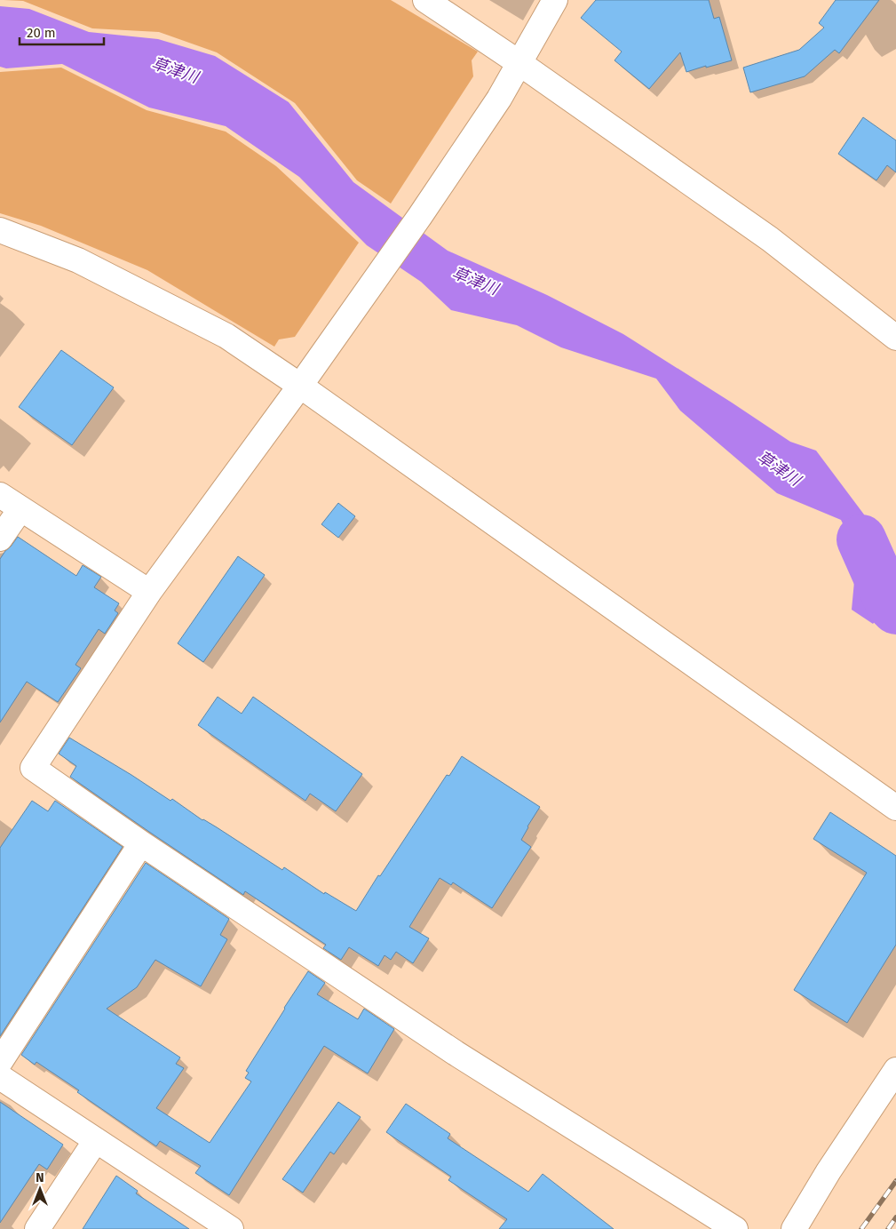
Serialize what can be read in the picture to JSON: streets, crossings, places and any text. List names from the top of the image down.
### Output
{
  "water": ["草津川"],
  "scale_bar": "20 m",
  "north": "top"
}
